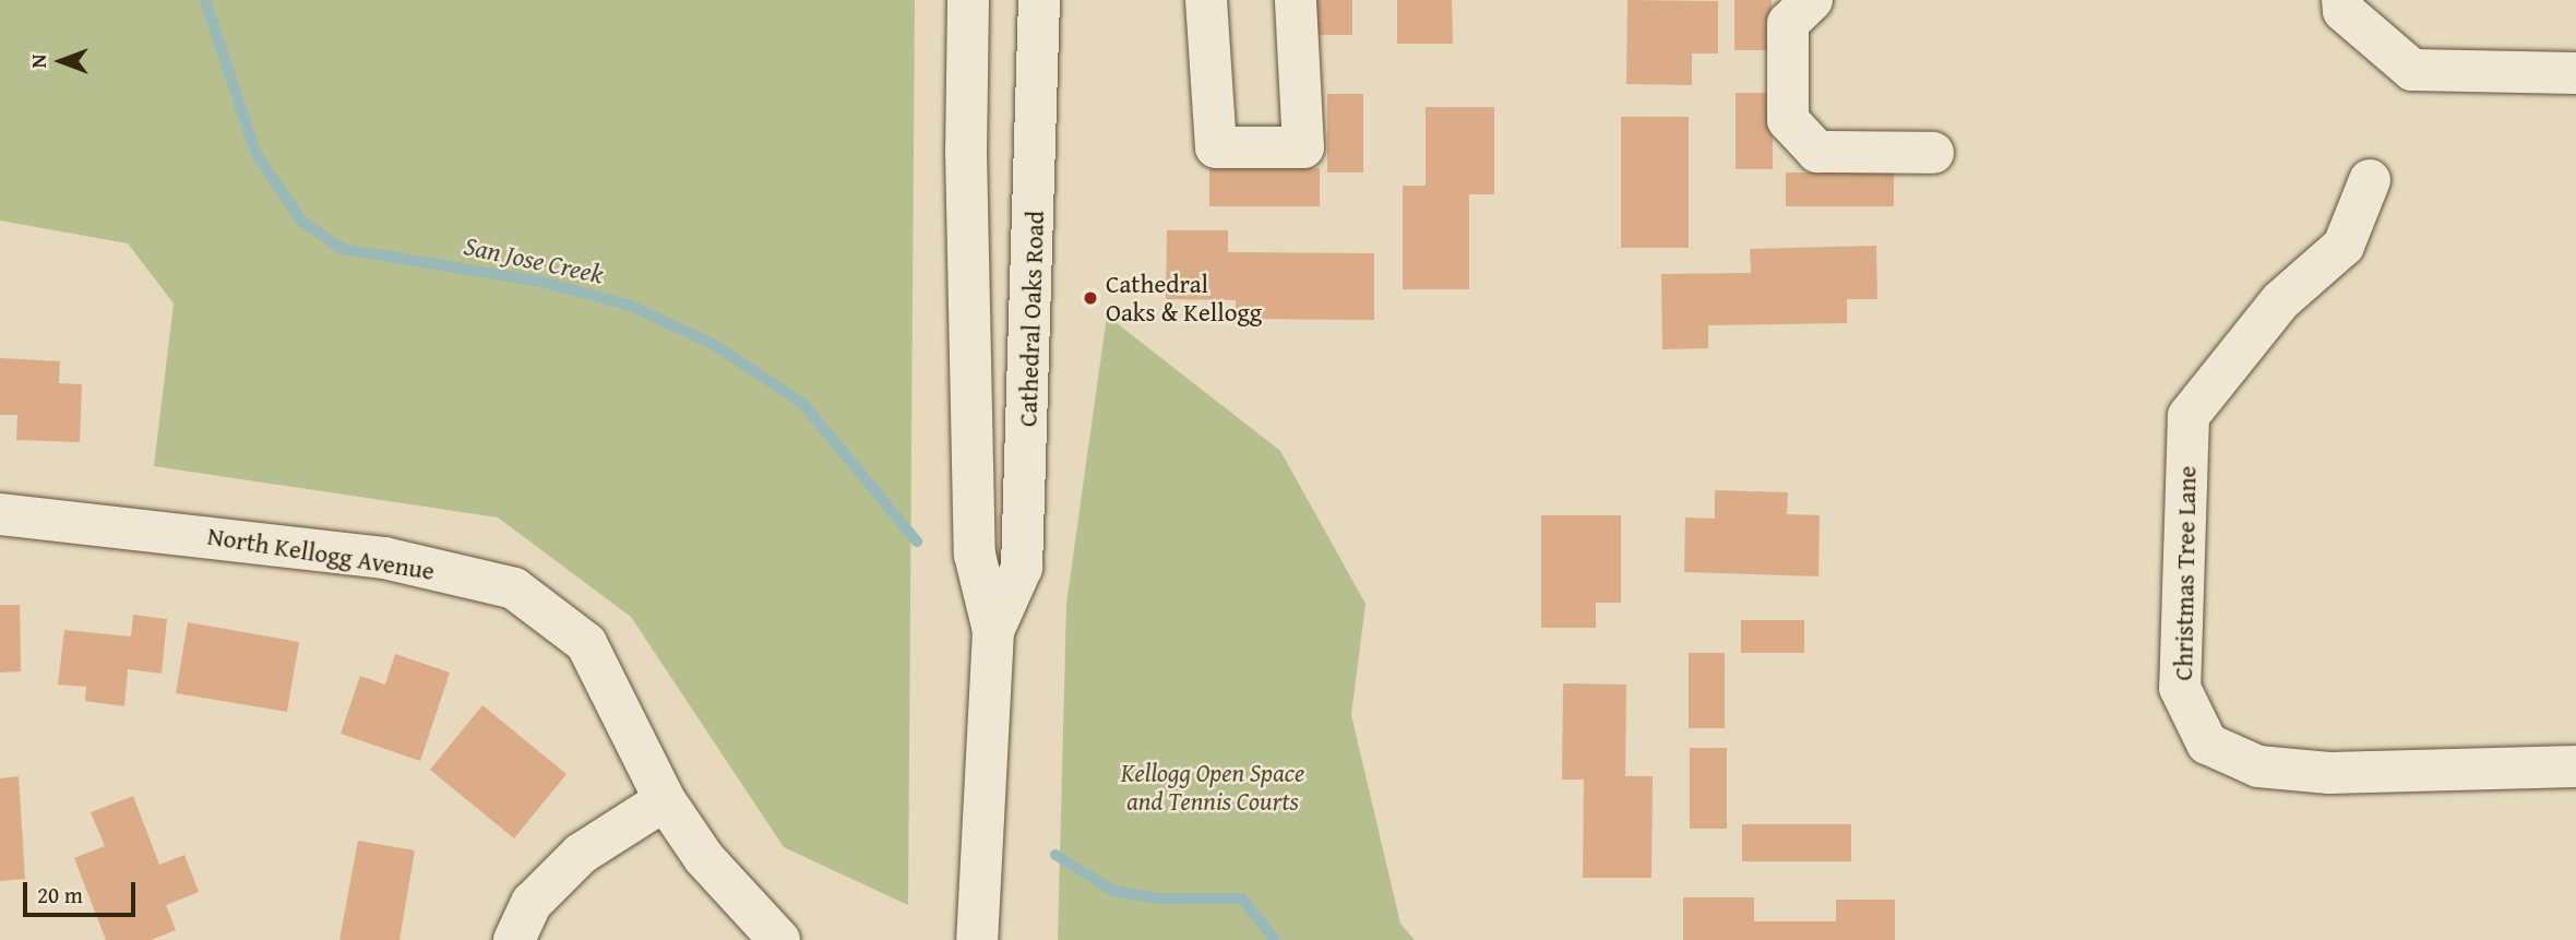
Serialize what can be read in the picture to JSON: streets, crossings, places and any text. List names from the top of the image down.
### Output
{
  "streets": {
    "street": ["Cathedral Oaks Road", "North Kellogg Avenue", "Christmas Tree Lane"]
  },
  "water": ["San Jose Creek"],
  "parks": ["Kellogg Open Space and Tennis Courts"],
  "places": ["Cathedral Oaks & Kellogg"],
  "scale_bar": "20 m",
  "north": "left"
}
